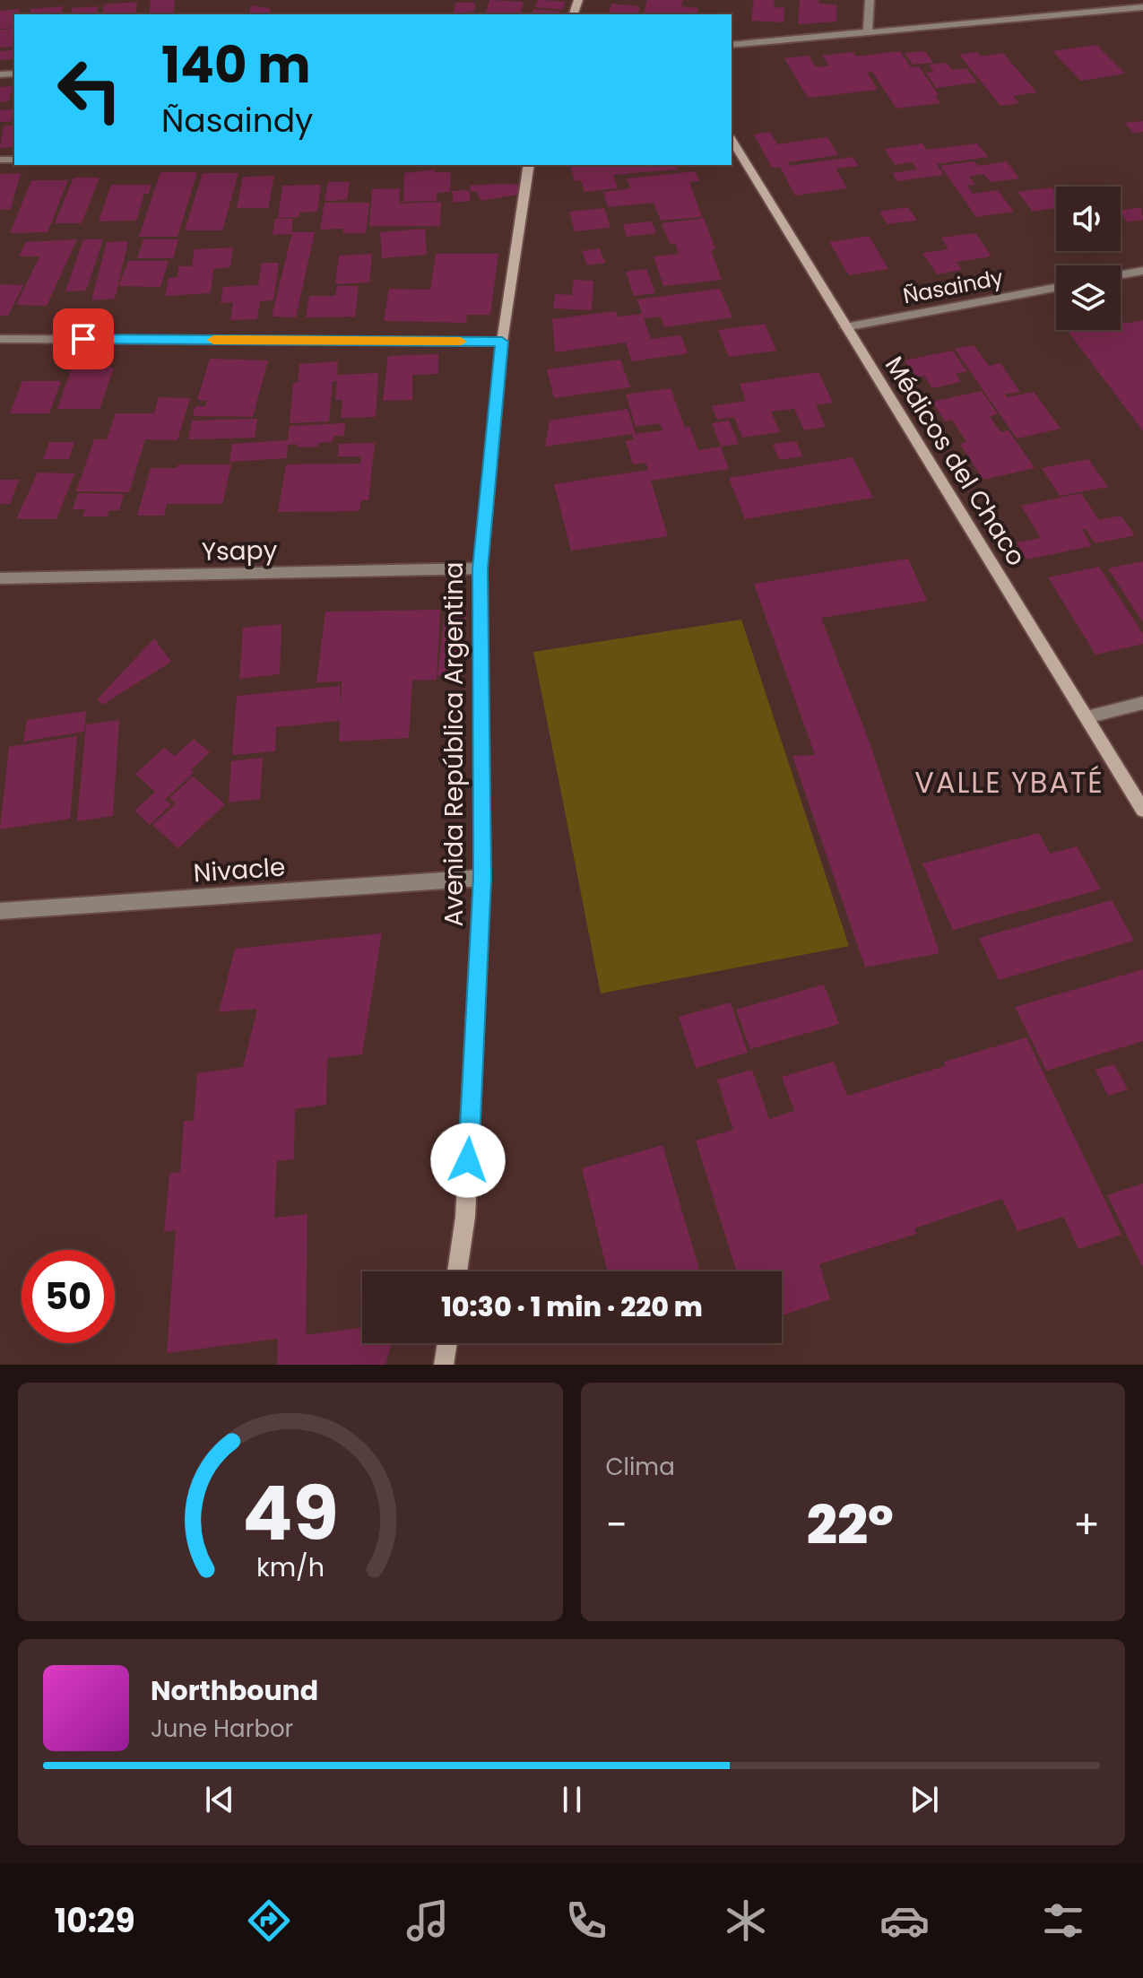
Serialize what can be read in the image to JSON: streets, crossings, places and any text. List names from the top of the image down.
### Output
{
  "streets": {
    "main road": ["Médicos del Chaco", "Avenida República Argentina"],
    "street": ["Ñasaindy", "Ysapy", "Nivacle"]
  },
  "crossings": [
    ["Ñasaindy", "Médicos del Chaco"],
    ["Ysapy", "Avenida República Argentina"],
    ["Avenida República Argentina", "Nivacle"]
  ],
  "districts": ["VALLE YBATÉ"],
  "page": {
    "turn": ["140 m", "Ñasaindy"],
    "limit": "50",
    "trip": "10:30 · 1 min · 220 m",
    "tile": "Clima",
    "heat": ["−", "22°", "+"],
    "song": ["Northbound", "June Harbor"],
    "tabs": "10:29",
    "gauge": ["49", "km/h"]
  }
}
